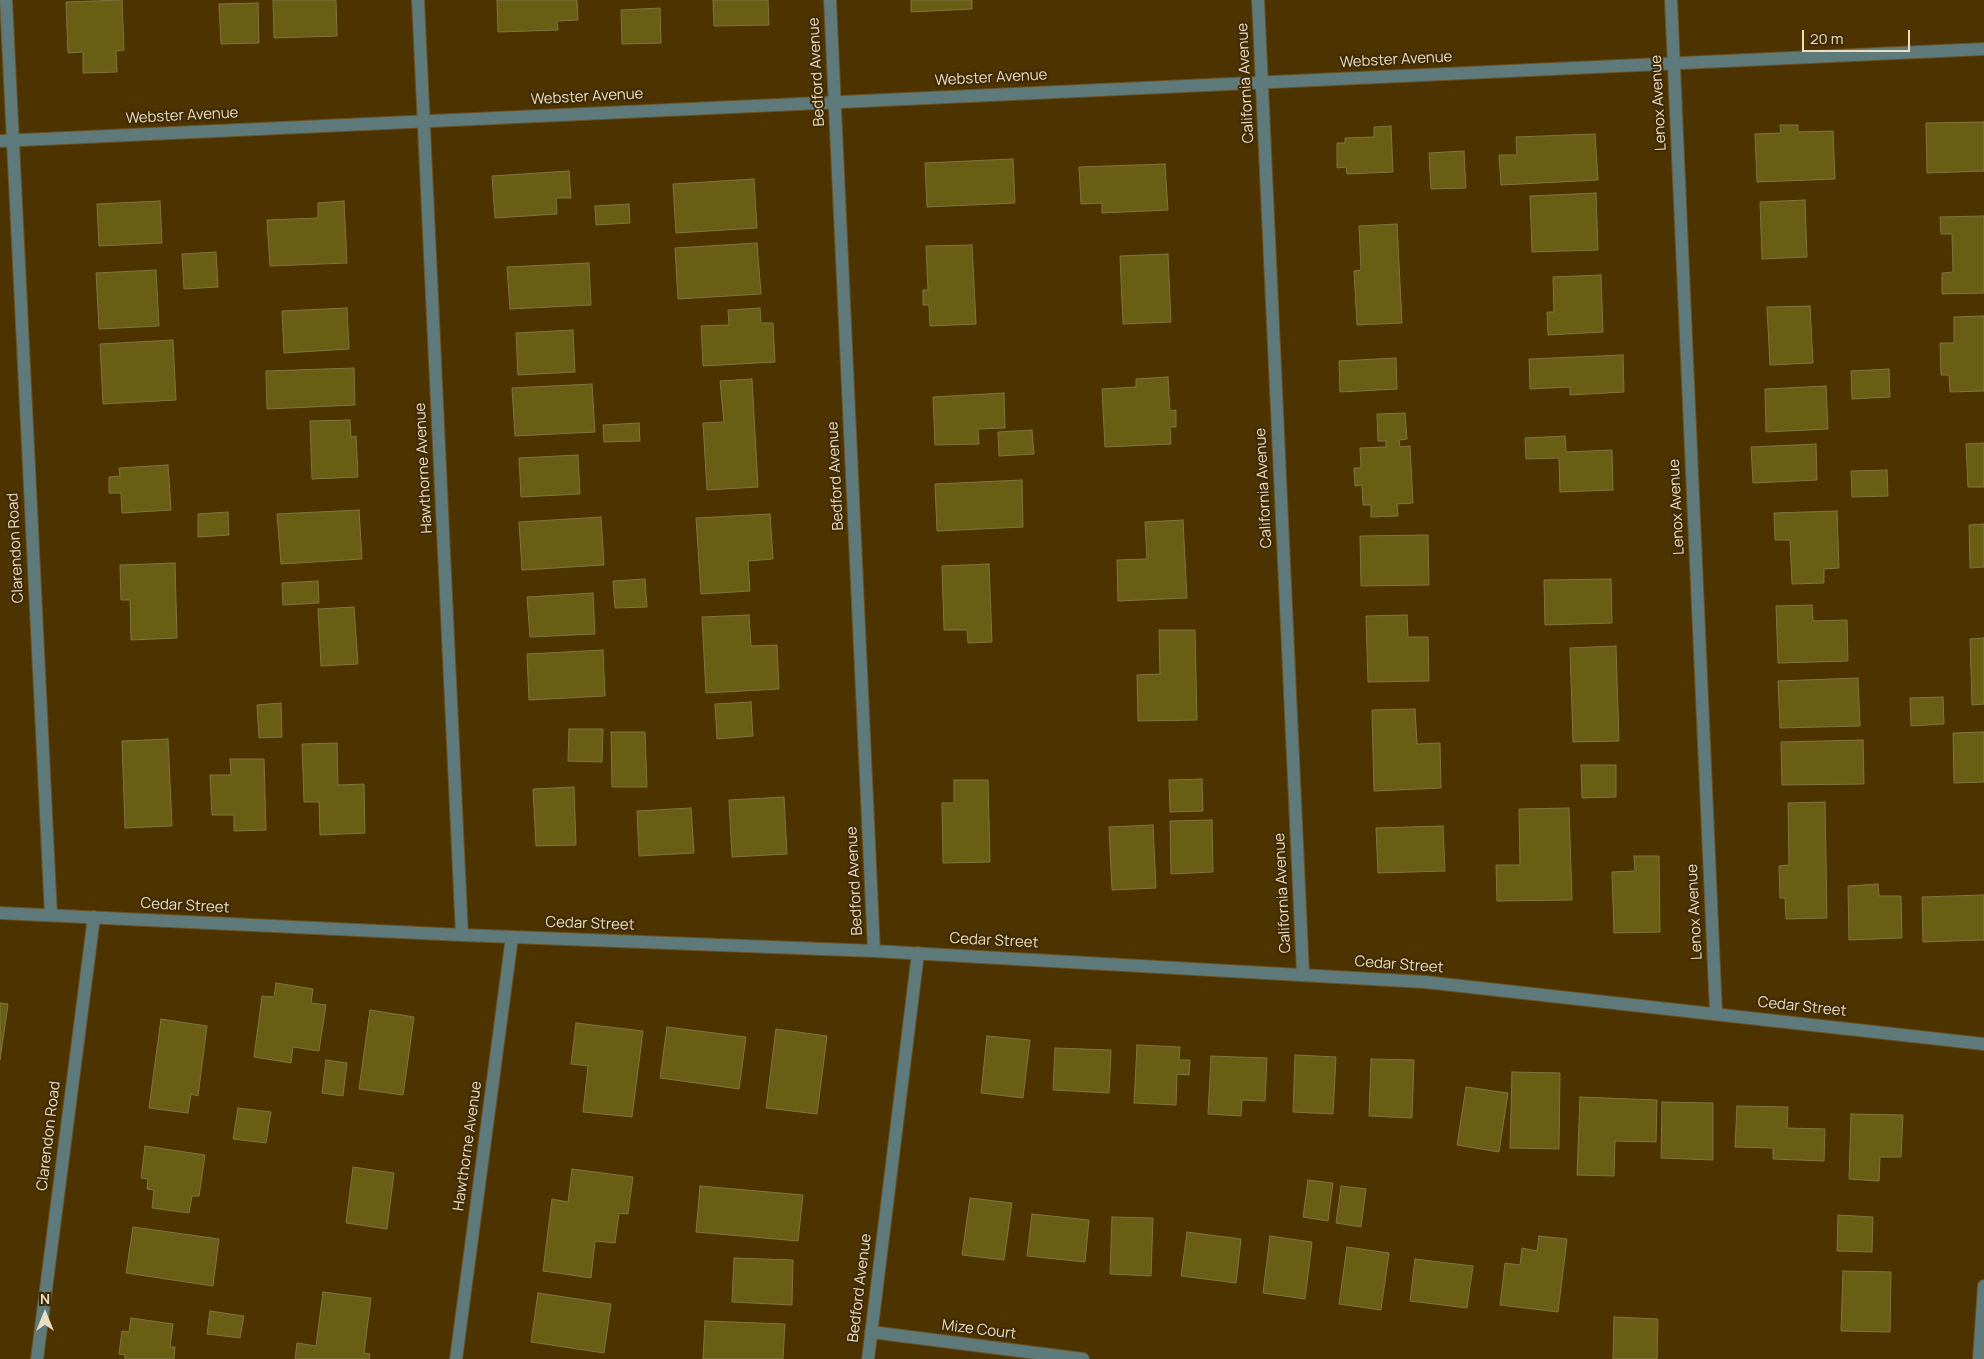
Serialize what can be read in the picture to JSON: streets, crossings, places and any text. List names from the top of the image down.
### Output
{
  "streets": {
    "street": [
      "Webster Avenue",
      "Bedford Avenue",
      "California Avenue",
      "Lenox Avenue",
      "Hawthorne Avenue",
      "Clarendon Road",
      "Cedar Street",
      "Mize Court"
    ]
  },
  "crossings": [
    ["Webster Avenue", "Bedford Avenue"],
    ["Webster Avenue", "California Avenue"],
    ["Webster Avenue", "Lenox Avenue"],
    ["Webster Avenue", "Hawthorne Avenue"],
    ["Webster Avenue", "Clarendon Road"],
    ["Bedford Avenue", "Cedar Street"],
    ["Bedford Avenue", "Mize Court"],
    ["California Avenue", "Cedar Street"],
    ["Lenox Avenue", "Cedar Street"],
    ["Hawthorne Avenue", "Cedar Street"],
    ["Clarendon Road", "Cedar Street"]
  ],
  "scale_bar": "20 m",
  "north": "top"
}
